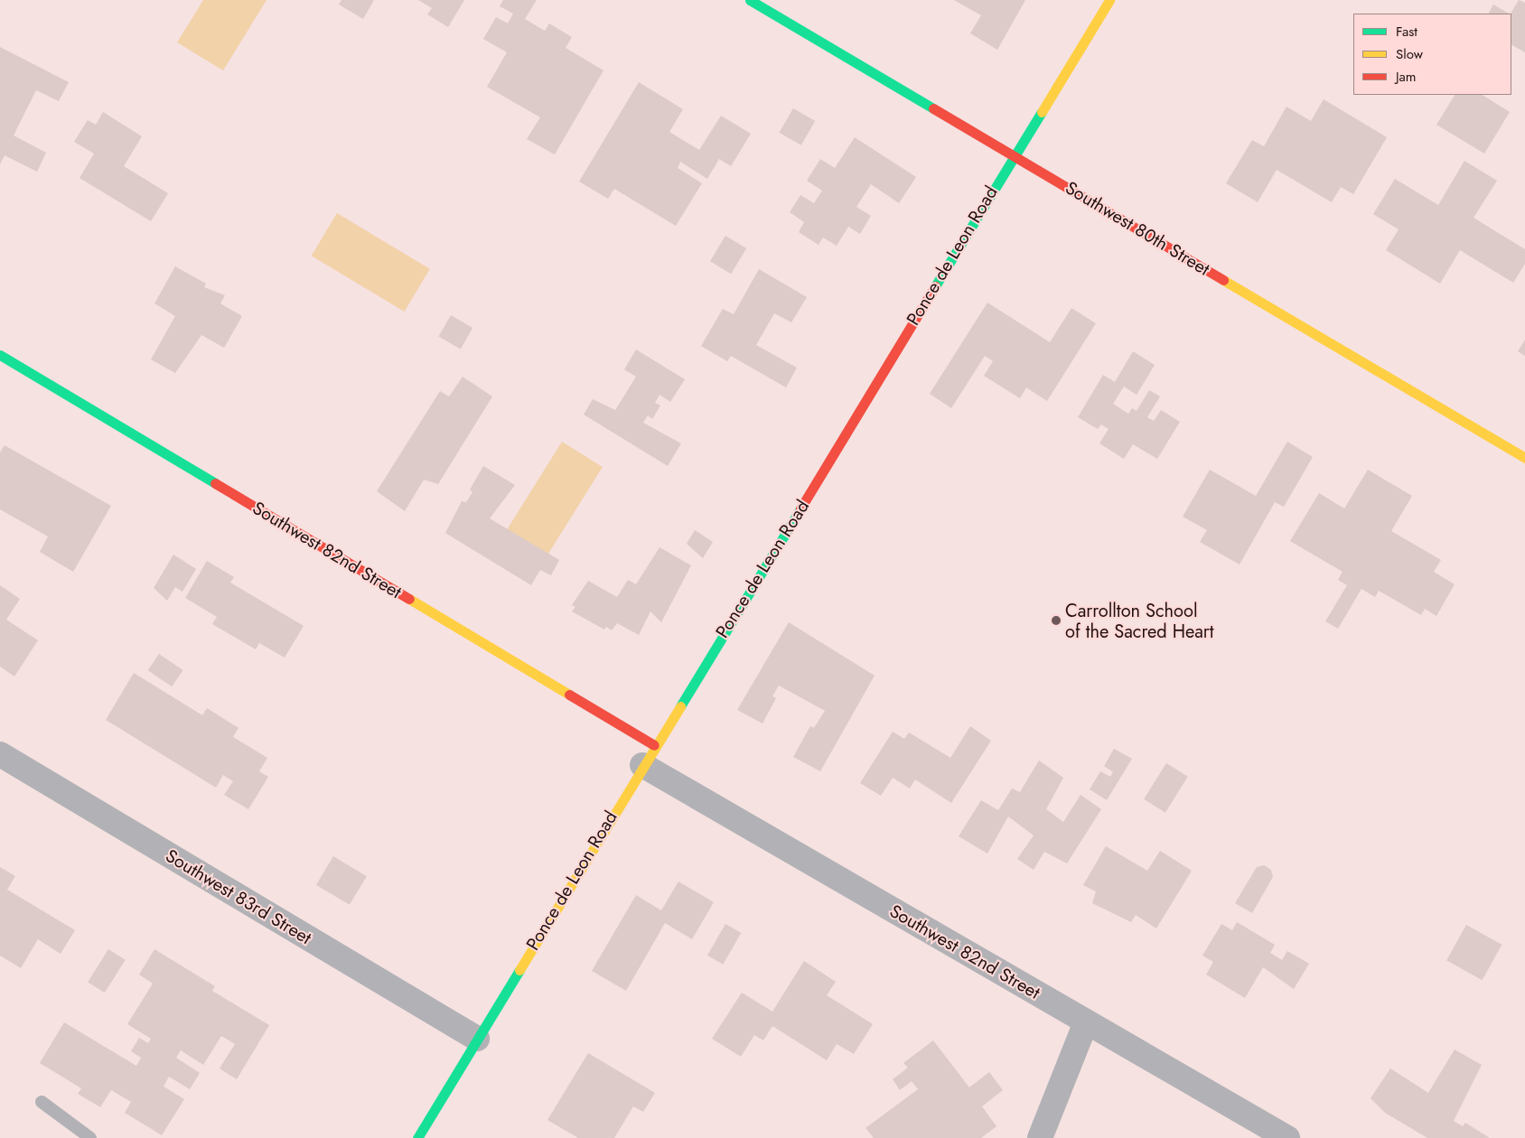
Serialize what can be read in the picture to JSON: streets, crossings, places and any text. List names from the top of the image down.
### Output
{
  "streets": {
    "street": [
      "Southwest 80th Street",
      "Ponce de Leon Road",
      "Southwest 82nd Street",
      "Southwest 83rd Street"
    ]
  },
  "crossings": [
    ["Southwest 80th Street", "Ponce de Leon Road"],
    ["Ponce de Leon Road", "Southwest 82nd Street"],
    ["Ponce de Leon Road", "Southwest 83rd Street"]
  ],
  "places": ["Carrollton School of the Sacred Heart"],
  "legend": ["Fast", "Slow", "Jam"]
}
